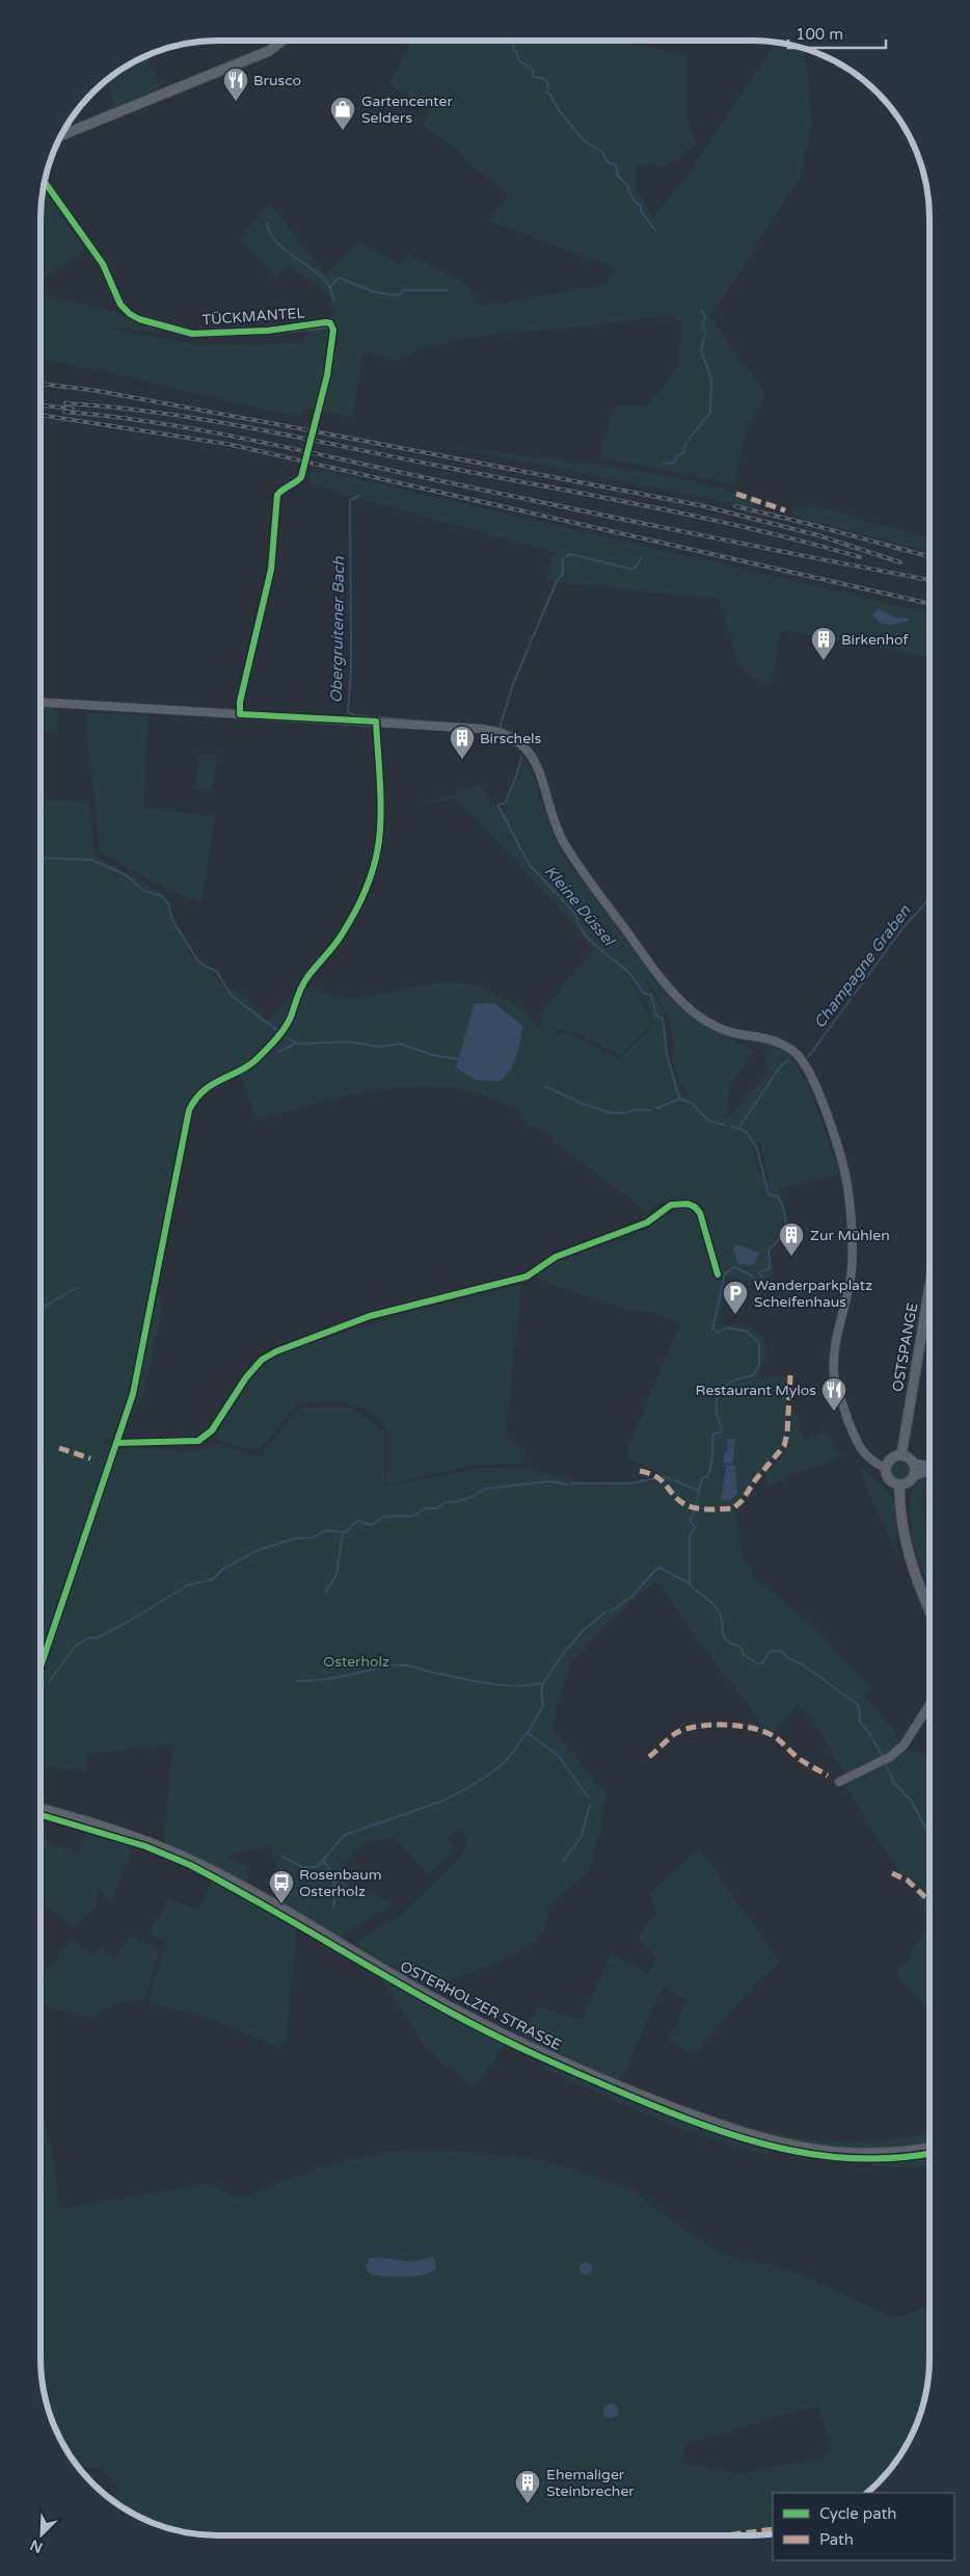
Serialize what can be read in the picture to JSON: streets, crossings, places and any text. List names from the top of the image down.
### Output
{
  "streets": {
    "main road": ["OSTSPANGE", "OSTERHOLZER STRASSE"],
    "street": ["TÜCKMANTEL"]
  },
  "water": ["Obergruitener Bach", "Kleine Düssel", "Champagne Graben"],
  "parks": ["Osterholz"],
  "places": {
    "restaurant": ["Brusco", "Restaurant Mylos"],
    "shop": ["Gartencenter Selders"],
    "building": [
      "Birkenhof",
      "Birschels",
      "Zur Mühlen",
      "Ehemaliger Steinbrecher"
    ],
    "parking": ["Wanderparkplatz Scheifenhaus"],
    "bus stop": ["Rosenbaum Osterholz"]
  },
  "legend": ["Cycle path", "Path"],
  "scale_bar": "100 m",
  "north": "bottom left"
}
